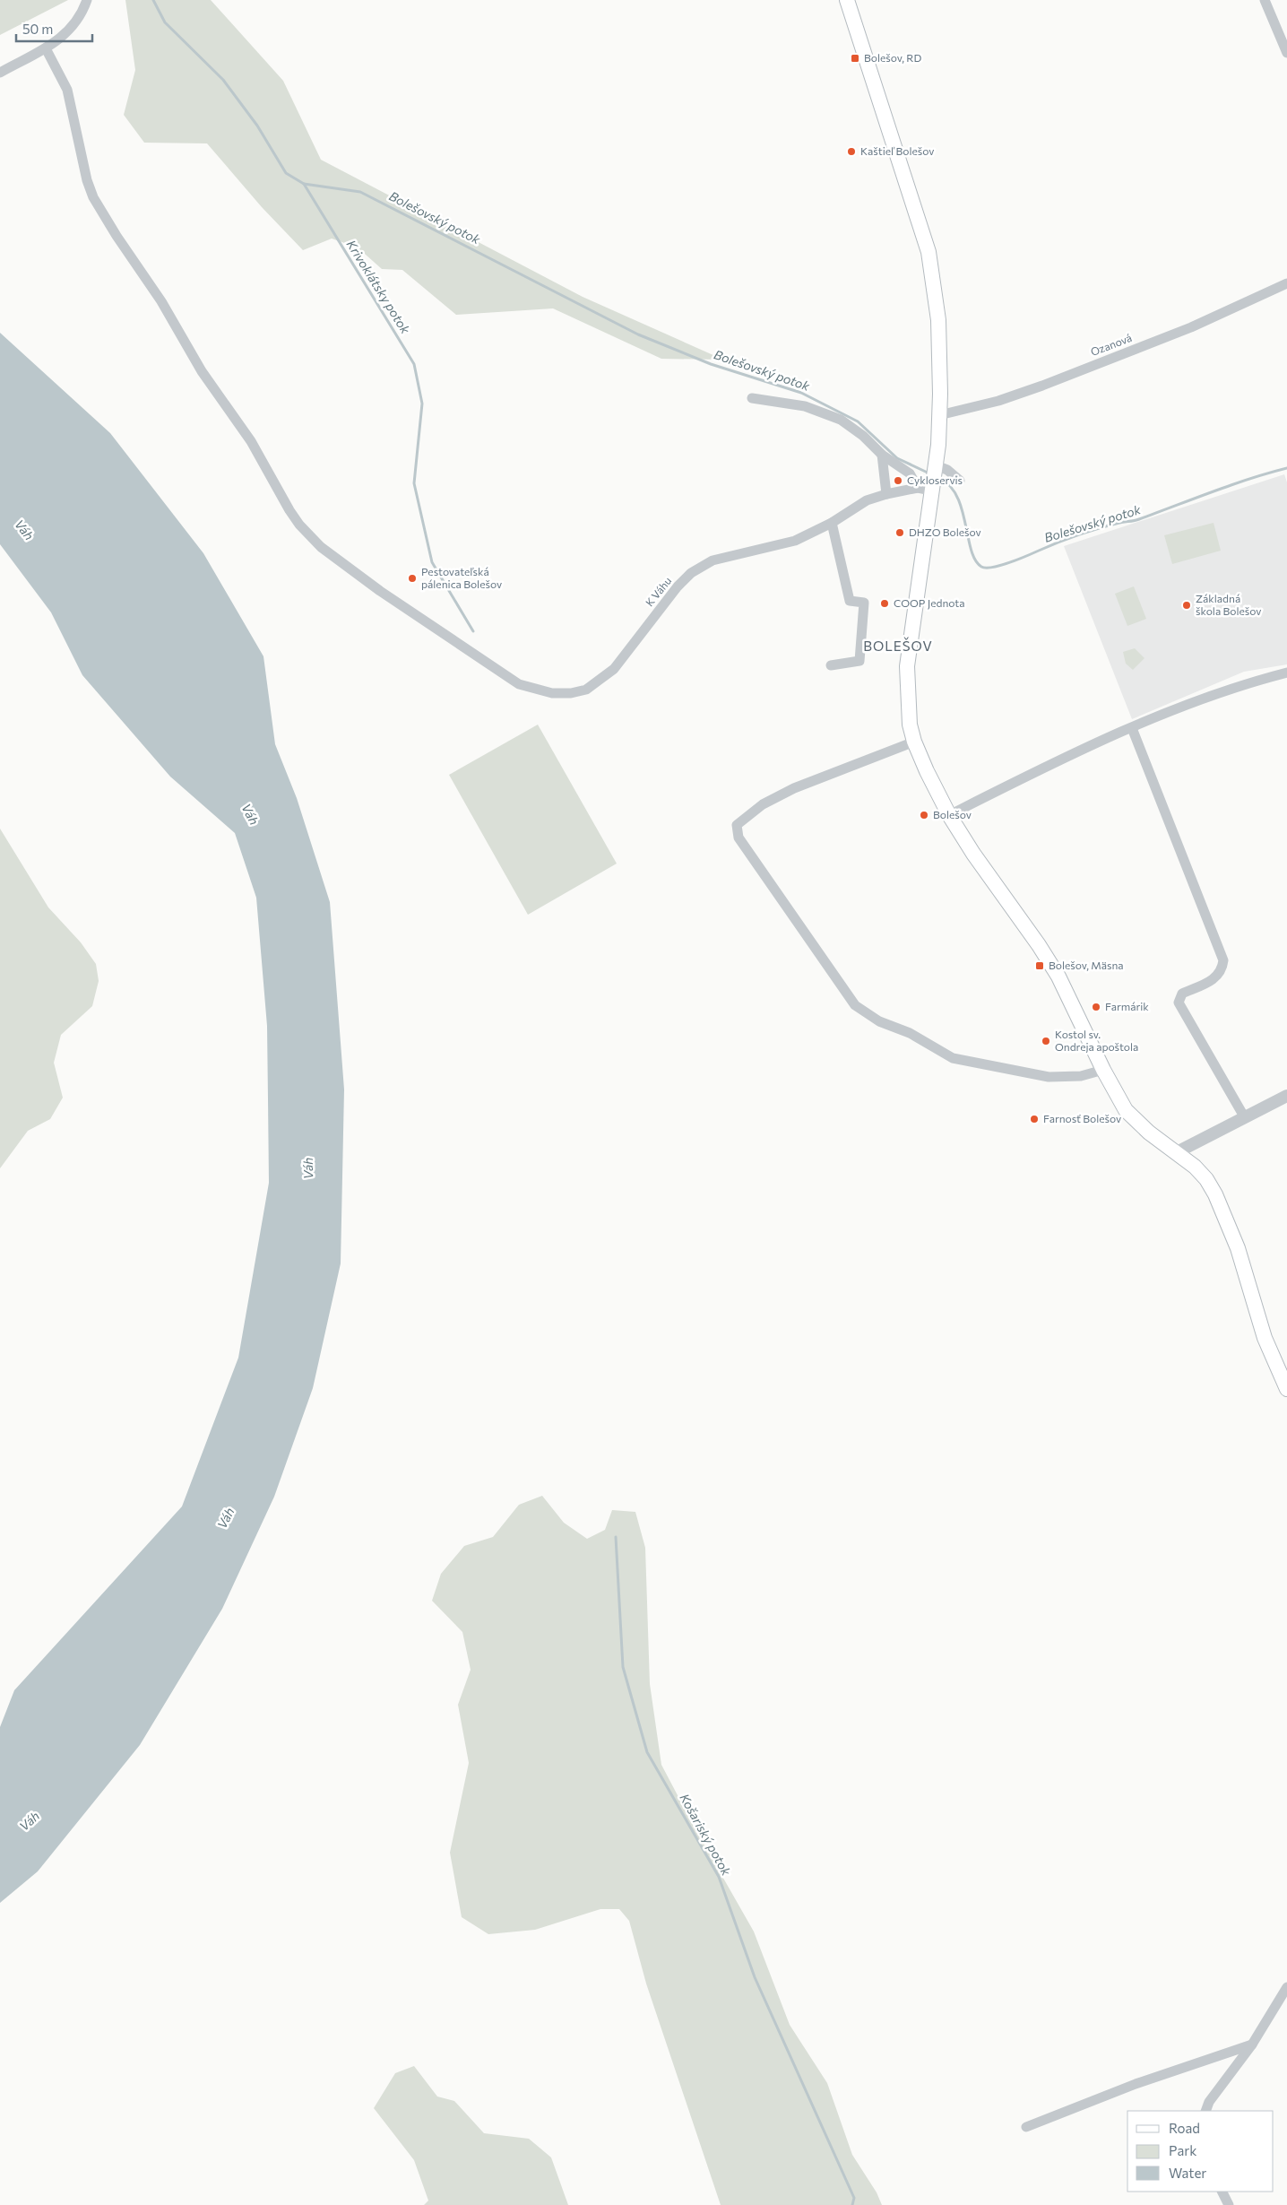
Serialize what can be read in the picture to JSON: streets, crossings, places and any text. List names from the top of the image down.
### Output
{
  "streets": {
    "street": ["Ozanová", "K Váhu"]
  },
  "districts": ["BOLEŠOV"],
  "water": [
    "Bolešovský potok",
    "Krivoklátsky potok",
    "Váh",
    "Košariský potok"
  ],
  "places": {
    "transit": ["Bolešov, RD", "Bolešov, Mäsna"],
    "other": [
      "Kaštieľ Bolešov",
      "Cykloservis",
      "DHZO Bolešov",
      "Pestovateľská pálenica Bolešov",
      "COOP Jednota",
      "Základná škola Bolešov",
      "Bolešov",
      "Farmárik",
      "Kostol sv. Ondreja apoštola",
      "Farnosť Bolešov"
    ]
  },
  "legend": ["Road", "Park", "Water"],
  "scale_bar": "50 m"
}
